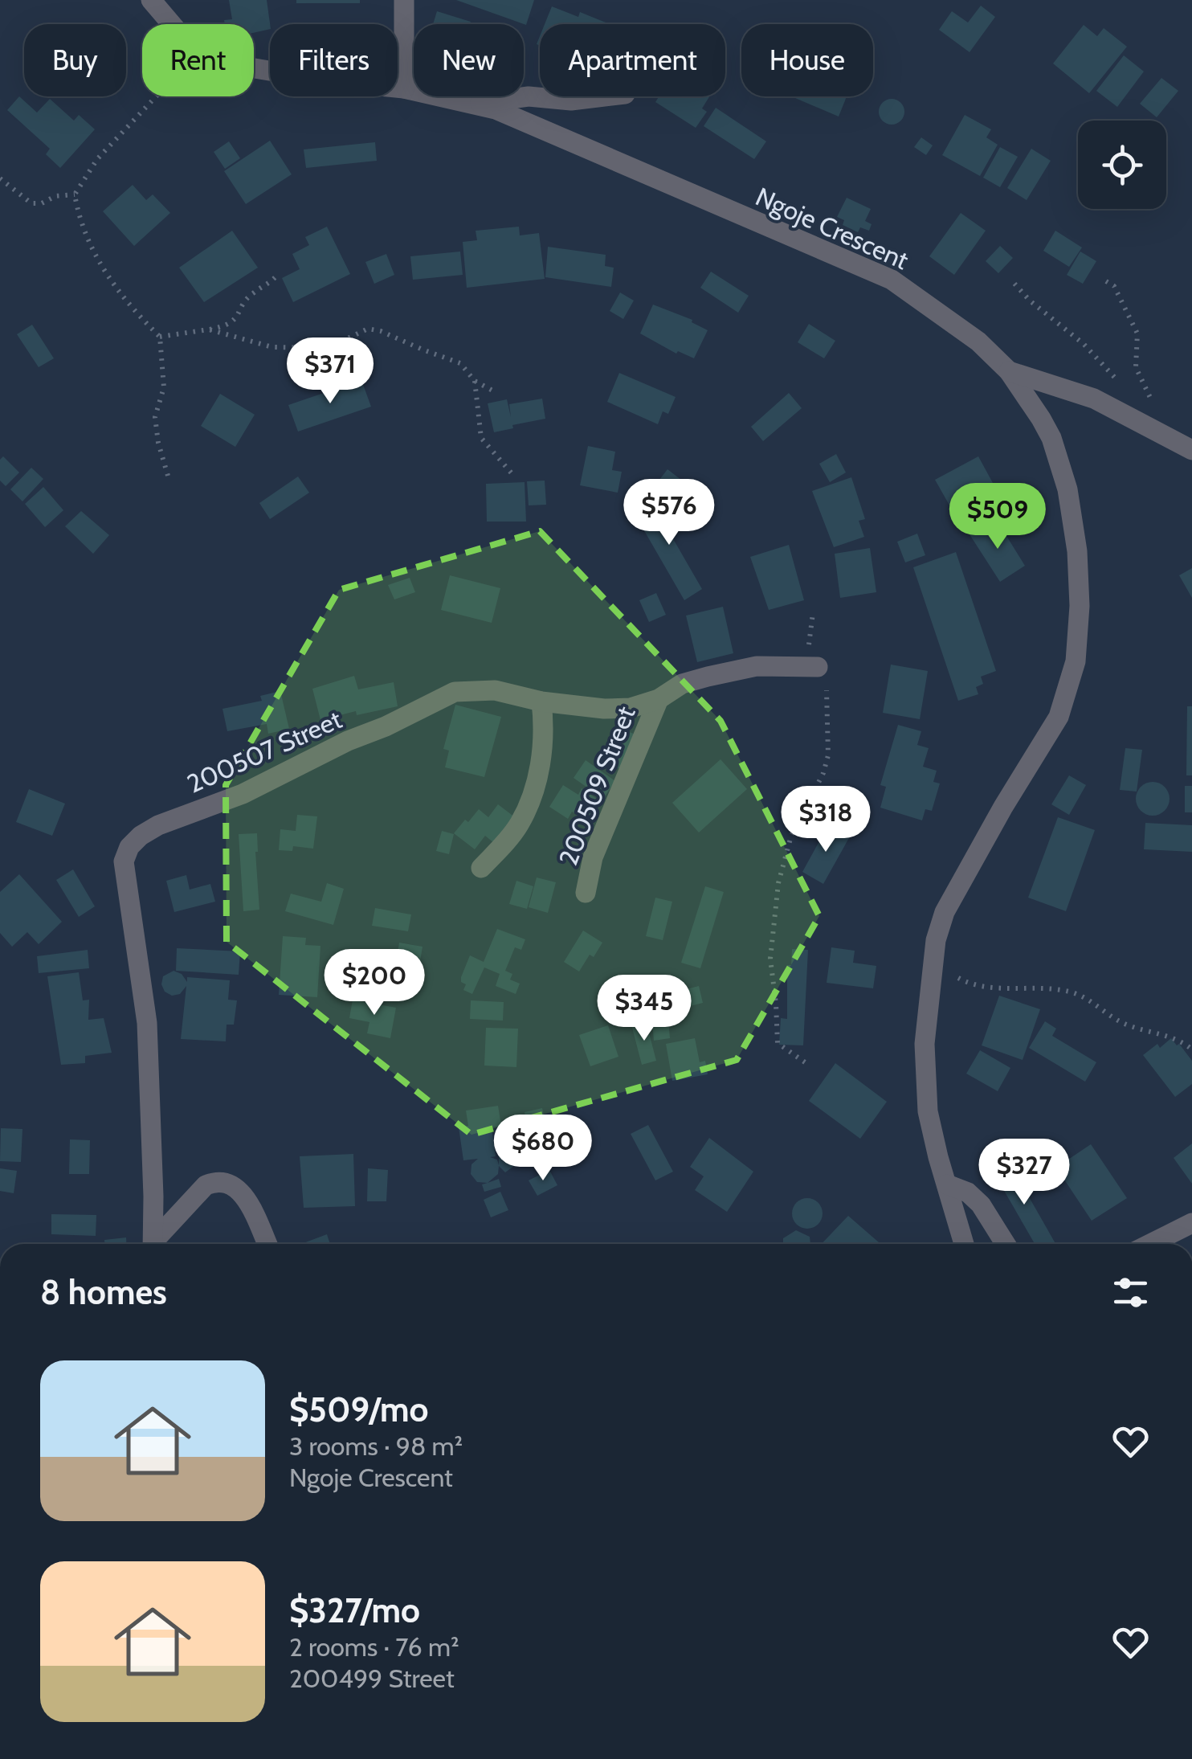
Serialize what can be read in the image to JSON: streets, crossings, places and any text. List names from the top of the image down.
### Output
{
  "streets": {
    "street": ["Ngoje Crescent", "200507 Street", "200509 Street"]
  },
  "crossings": [
    ["200507 Street", "200509 Street"]
  ],
  "page": {
    "chip": [
      "Buy",
      "Rent",
      "Filters",
      "New",
      "Apartment",
      "House"
    ],
    "price": [
      "$371",
      "$576",
      "$509",
      "$318",
      "$200",
      "$345",
      "$680",
      "$327"
    ],
    "heading": "8 homes",
    "list": [
      {
        "name": "$509/mo",
        "note": "3 rooms · 98 m² · Ngoje Crescent"
      },
      {
        "name": "$327/mo",
        "note": "2 rooms · 76 m² · 200499 Street"
      }
    ]
  }
}
